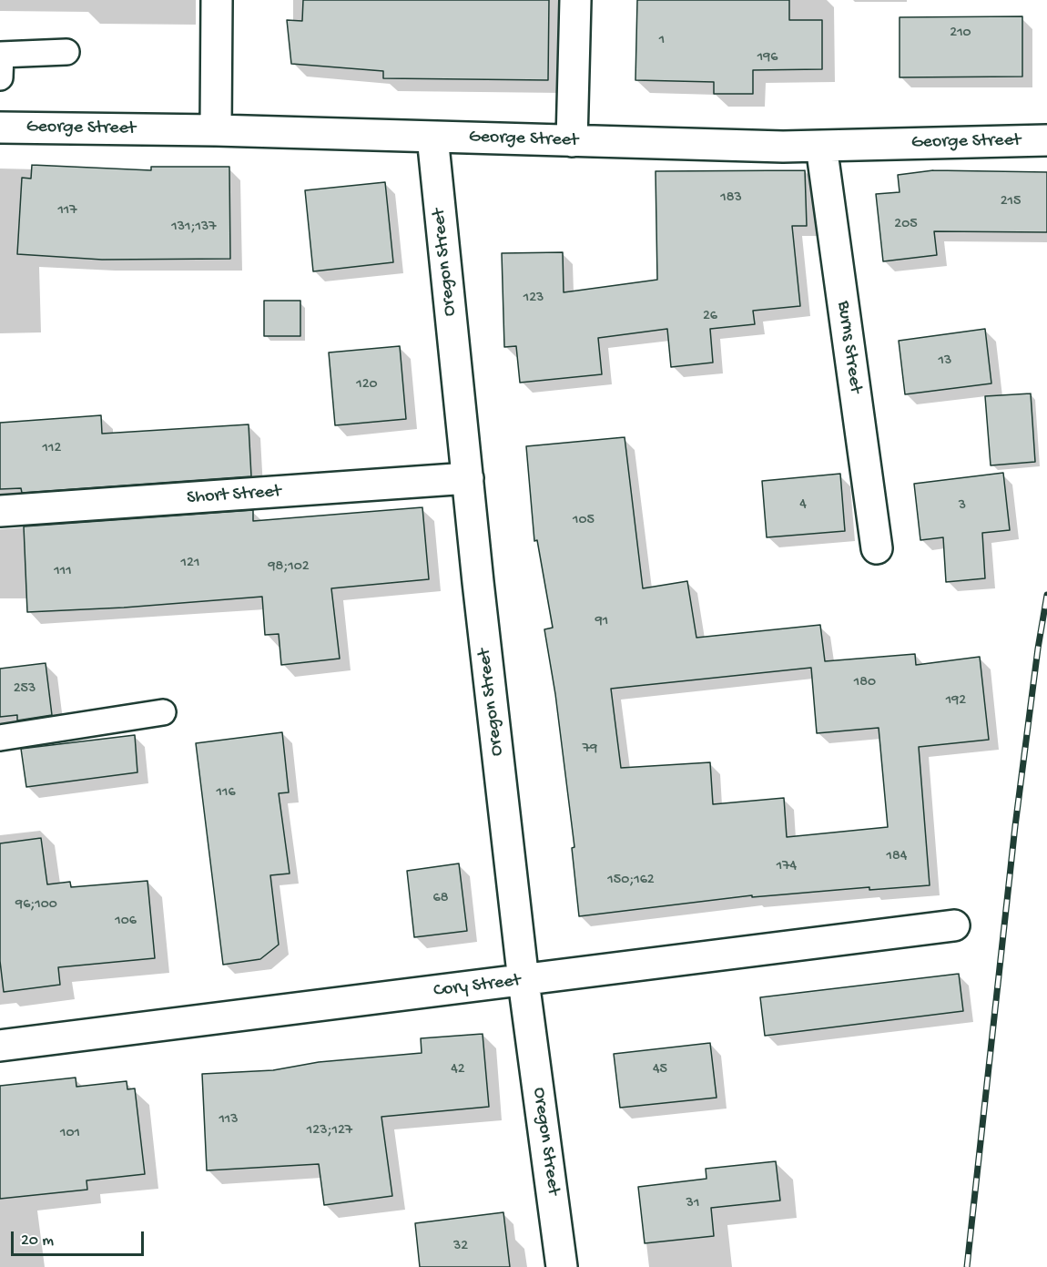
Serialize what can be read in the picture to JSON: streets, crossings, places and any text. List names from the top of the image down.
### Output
{
  "streets": {
    "street": [
      "George Street",
      "Oregon Street",
      "Burns Street",
      "Short Street",
      "Cory Street"
    ]
  },
  "crossings": [
    ["George Street", "Oregon Street"],
    ["George Street", "Burns Street"],
    ["Oregon Street", "Short Street"],
    ["Oregon Street", "Cory Street"]
  ],
  "house_numbers": [
    "210",
    "1",
    "196",
    "183",
    "215",
    "117",
    "205",
    "131;137",
    "123",
    "26",
    "13",
    "120",
    "112",
    "4",
    "3",
    "105",
    "121",
    "98;102",
    "111",
    "91",
    "180",
    "253",
    "192",
    "79",
    "116",
    "184",
    "174",
    "150;162",
    "68",
    "96;100",
    "106",
    "42",
    "45",
    "113",
    "123;127",
    "101",
    "31",
    "32"
  ],
  "scale_bar": "20 m"
}
